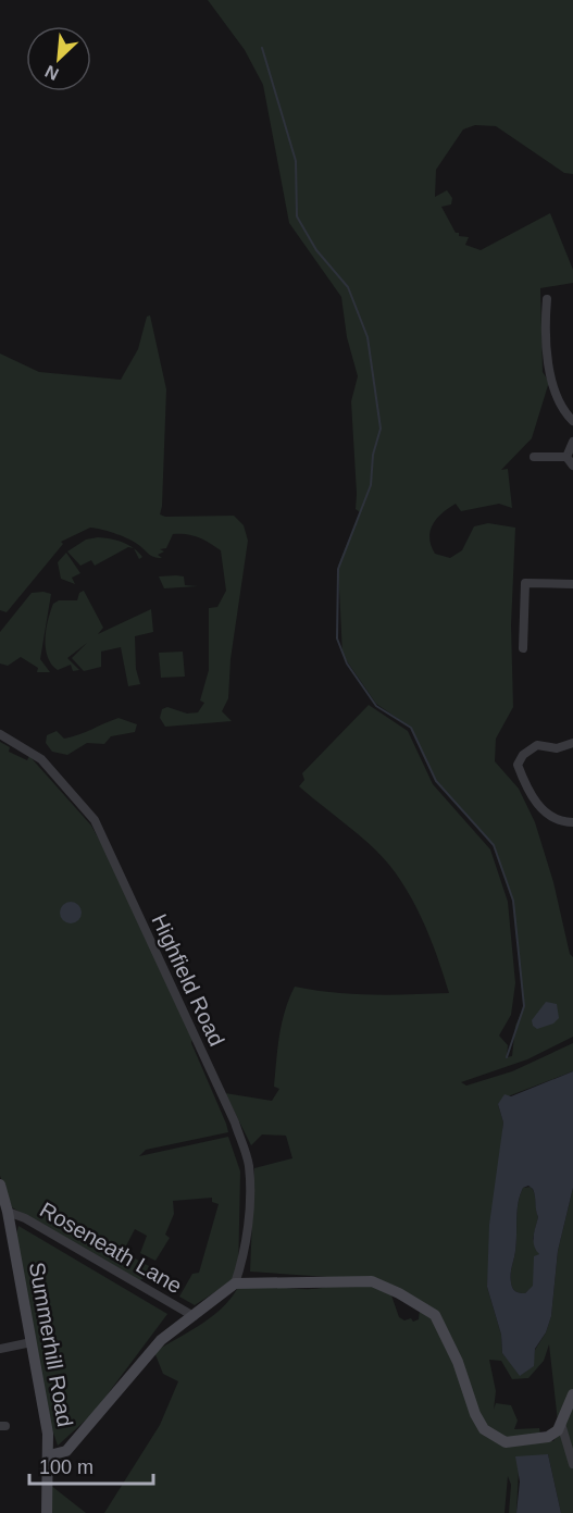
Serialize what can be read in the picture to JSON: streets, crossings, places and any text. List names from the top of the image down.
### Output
{
  "streets": {
    "street": ["Highfield Road", "Roseneath Lane", "Summerhill Road"]
  },
  "crossings": [
    ["Roseneath Lane", "Summerhill Road"]
  ],
  "scale_bar": "100 m",
  "north": "bottom left"
}
